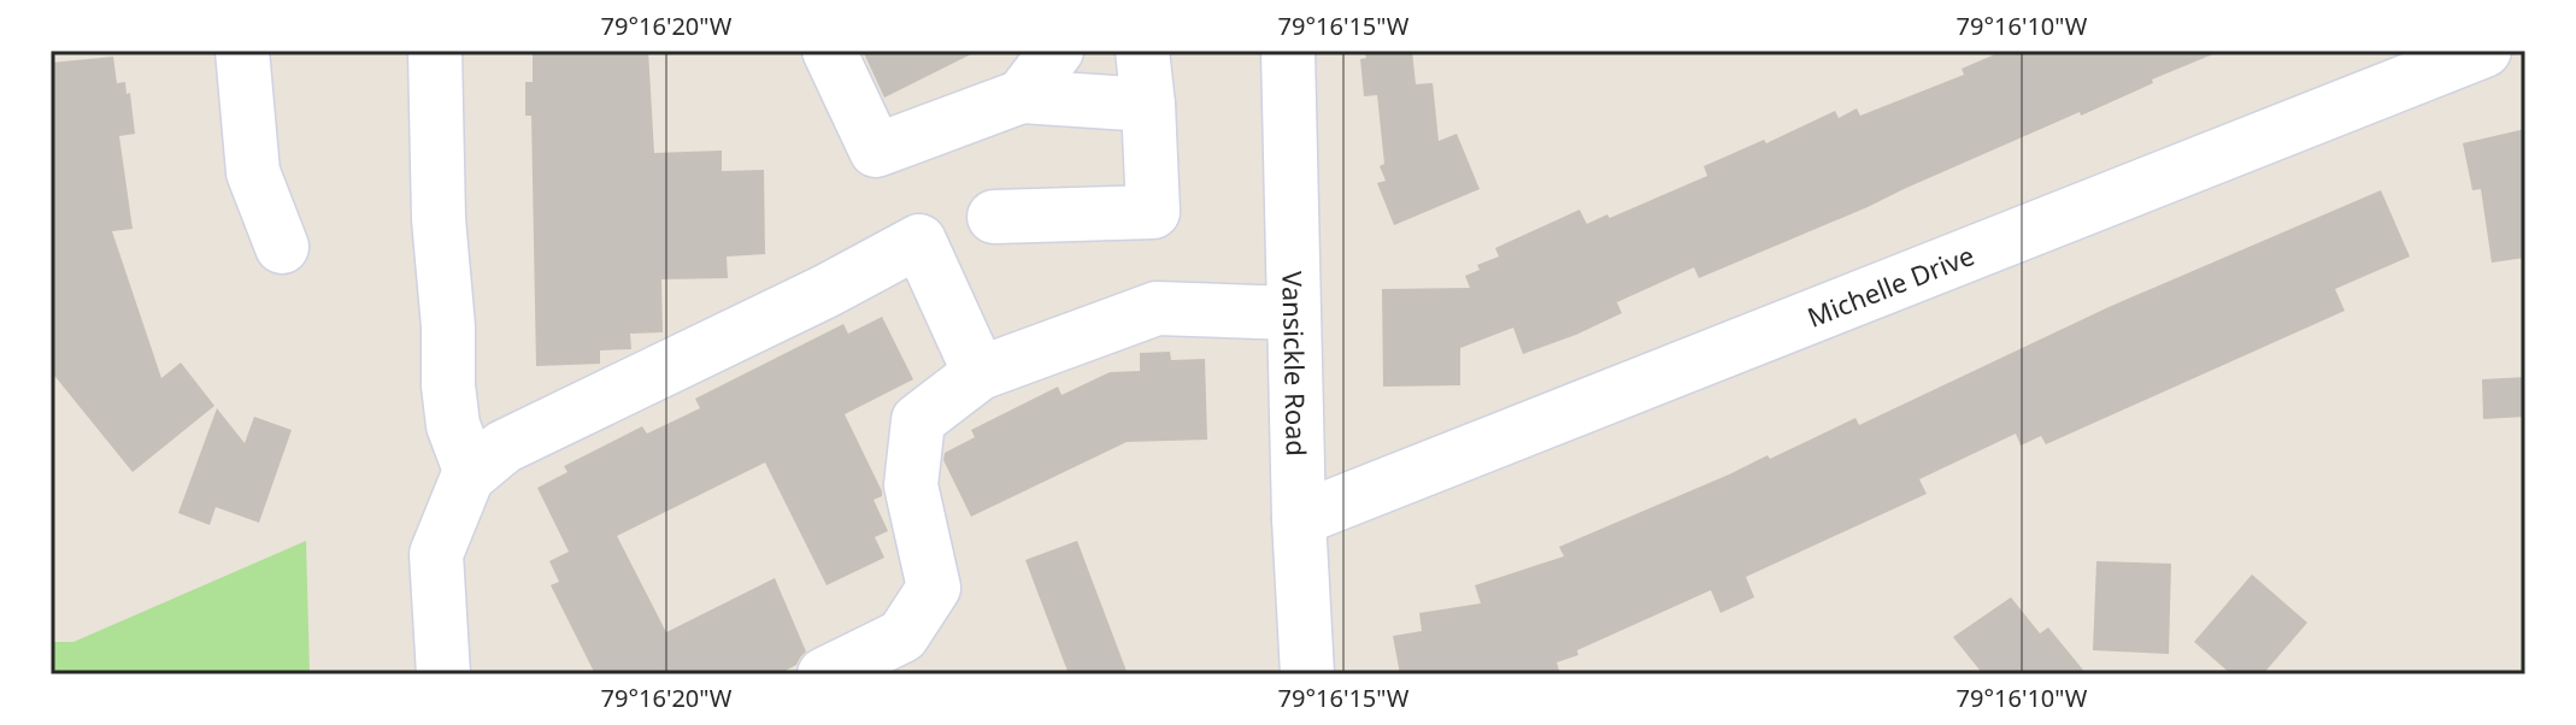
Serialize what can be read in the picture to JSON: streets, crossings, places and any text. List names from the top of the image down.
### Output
{
  "streets": {
    "street": ["Michelle Drive", "Vansickle Road"]
  },
  "crossings": [
    ["Michelle Drive", "Vansickle Road"]
  ],
  "coordinates": ["79°16'20\"W", "79°16'15\"W", "79°16'10\"W"]
}
